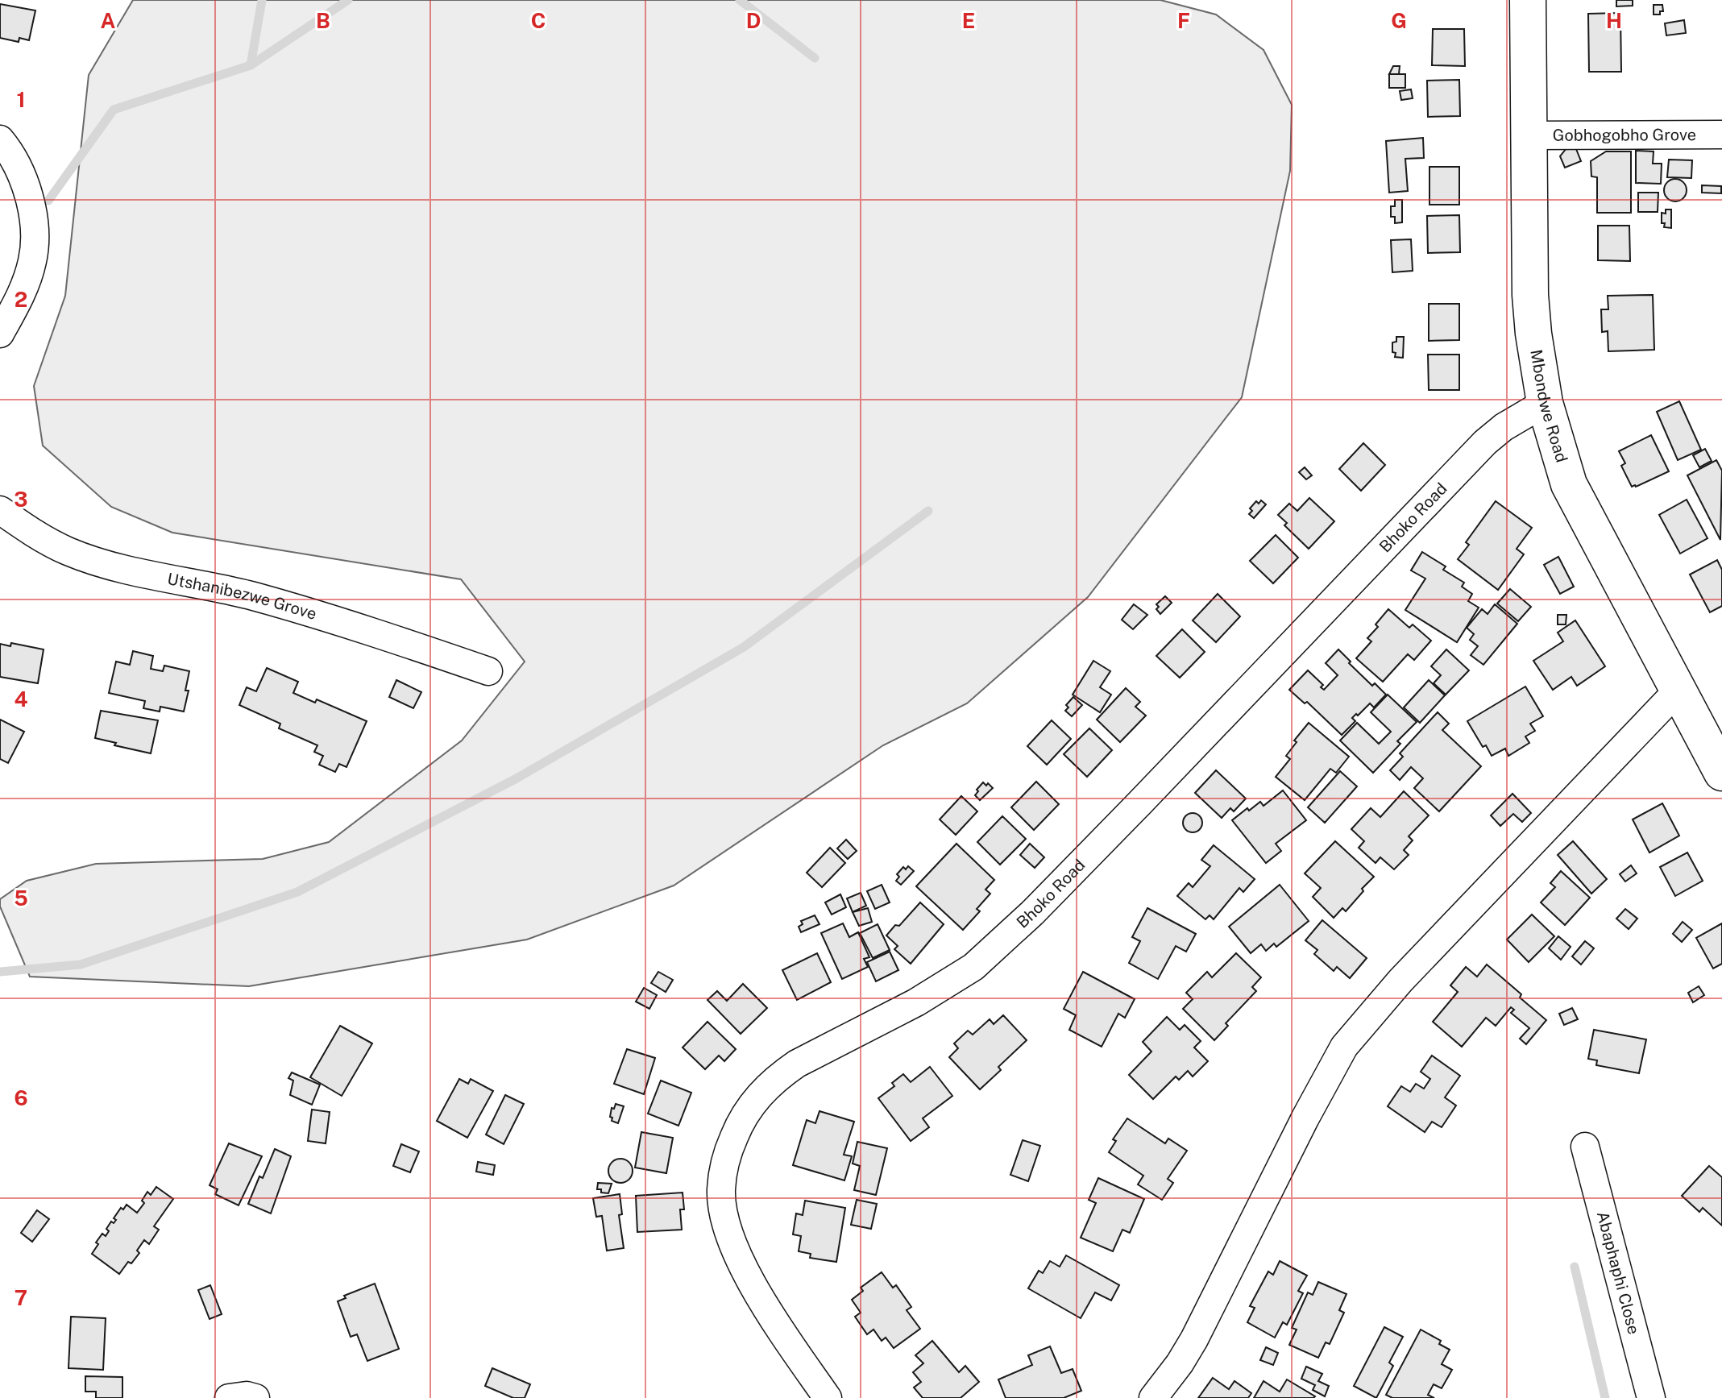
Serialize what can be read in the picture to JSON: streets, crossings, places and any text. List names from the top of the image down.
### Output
{
  "streets": {
    "street": [
      "Gobhogobho Grove",
      "Mbondwe Road",
      "Bhoko Road",
      "Utshanibezwe Grove",
      "Abaphaphi Close"
    ]
  },
  "crossings": [
    ["Gobhogobho Grove", "Mbondwe Road"],
    ["Mbondwe Road", "Bhoko Road"]
  ],
  "grid": {
    "columns": [
      "A",
      "B",
      "C",
      "D",
      "E",
      "F",
      "G",
      "H"
    ],
    "rows": [
      "1",
      "2",
      "3",
      "4",
      "5",
      "6",
      "7"
    ]
  }
}
